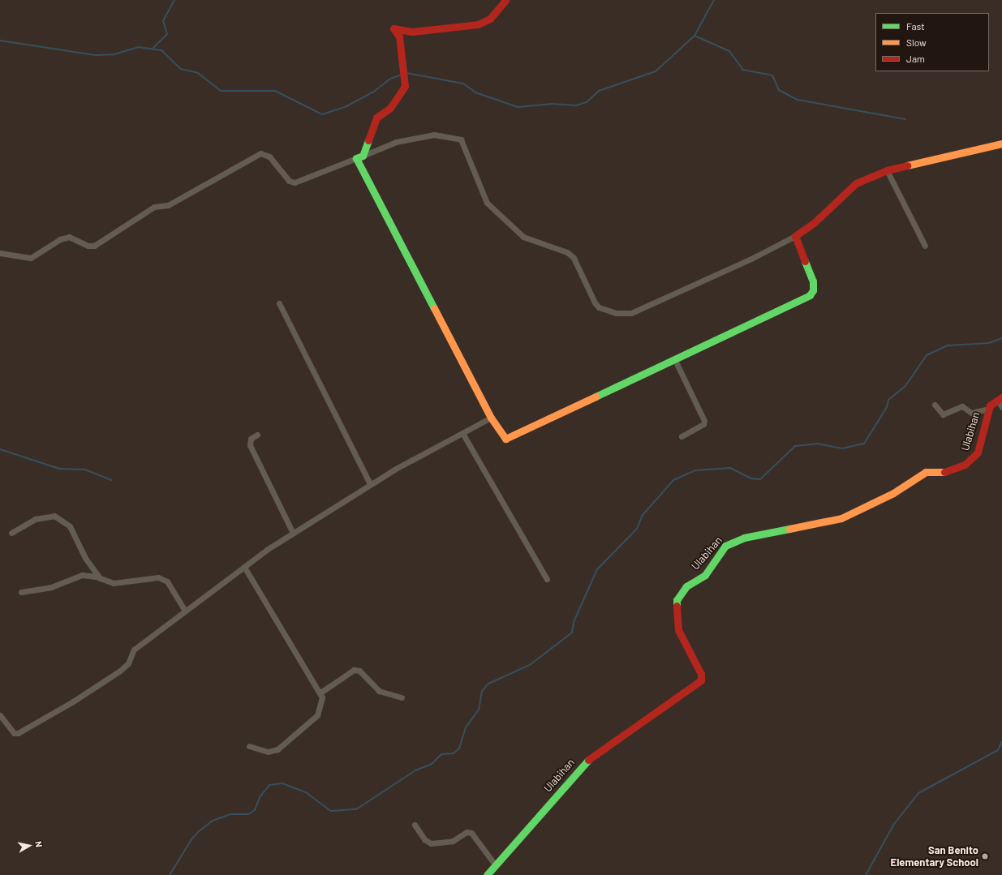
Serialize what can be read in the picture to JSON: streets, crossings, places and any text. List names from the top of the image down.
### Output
{
  "streets": {
    "street": ["Ulabihan"]
  },
  "places": ["San Benito Elementary School"],
  "legend": ["Fast", "Slow", "Jam"],
  "north": "right"
}
